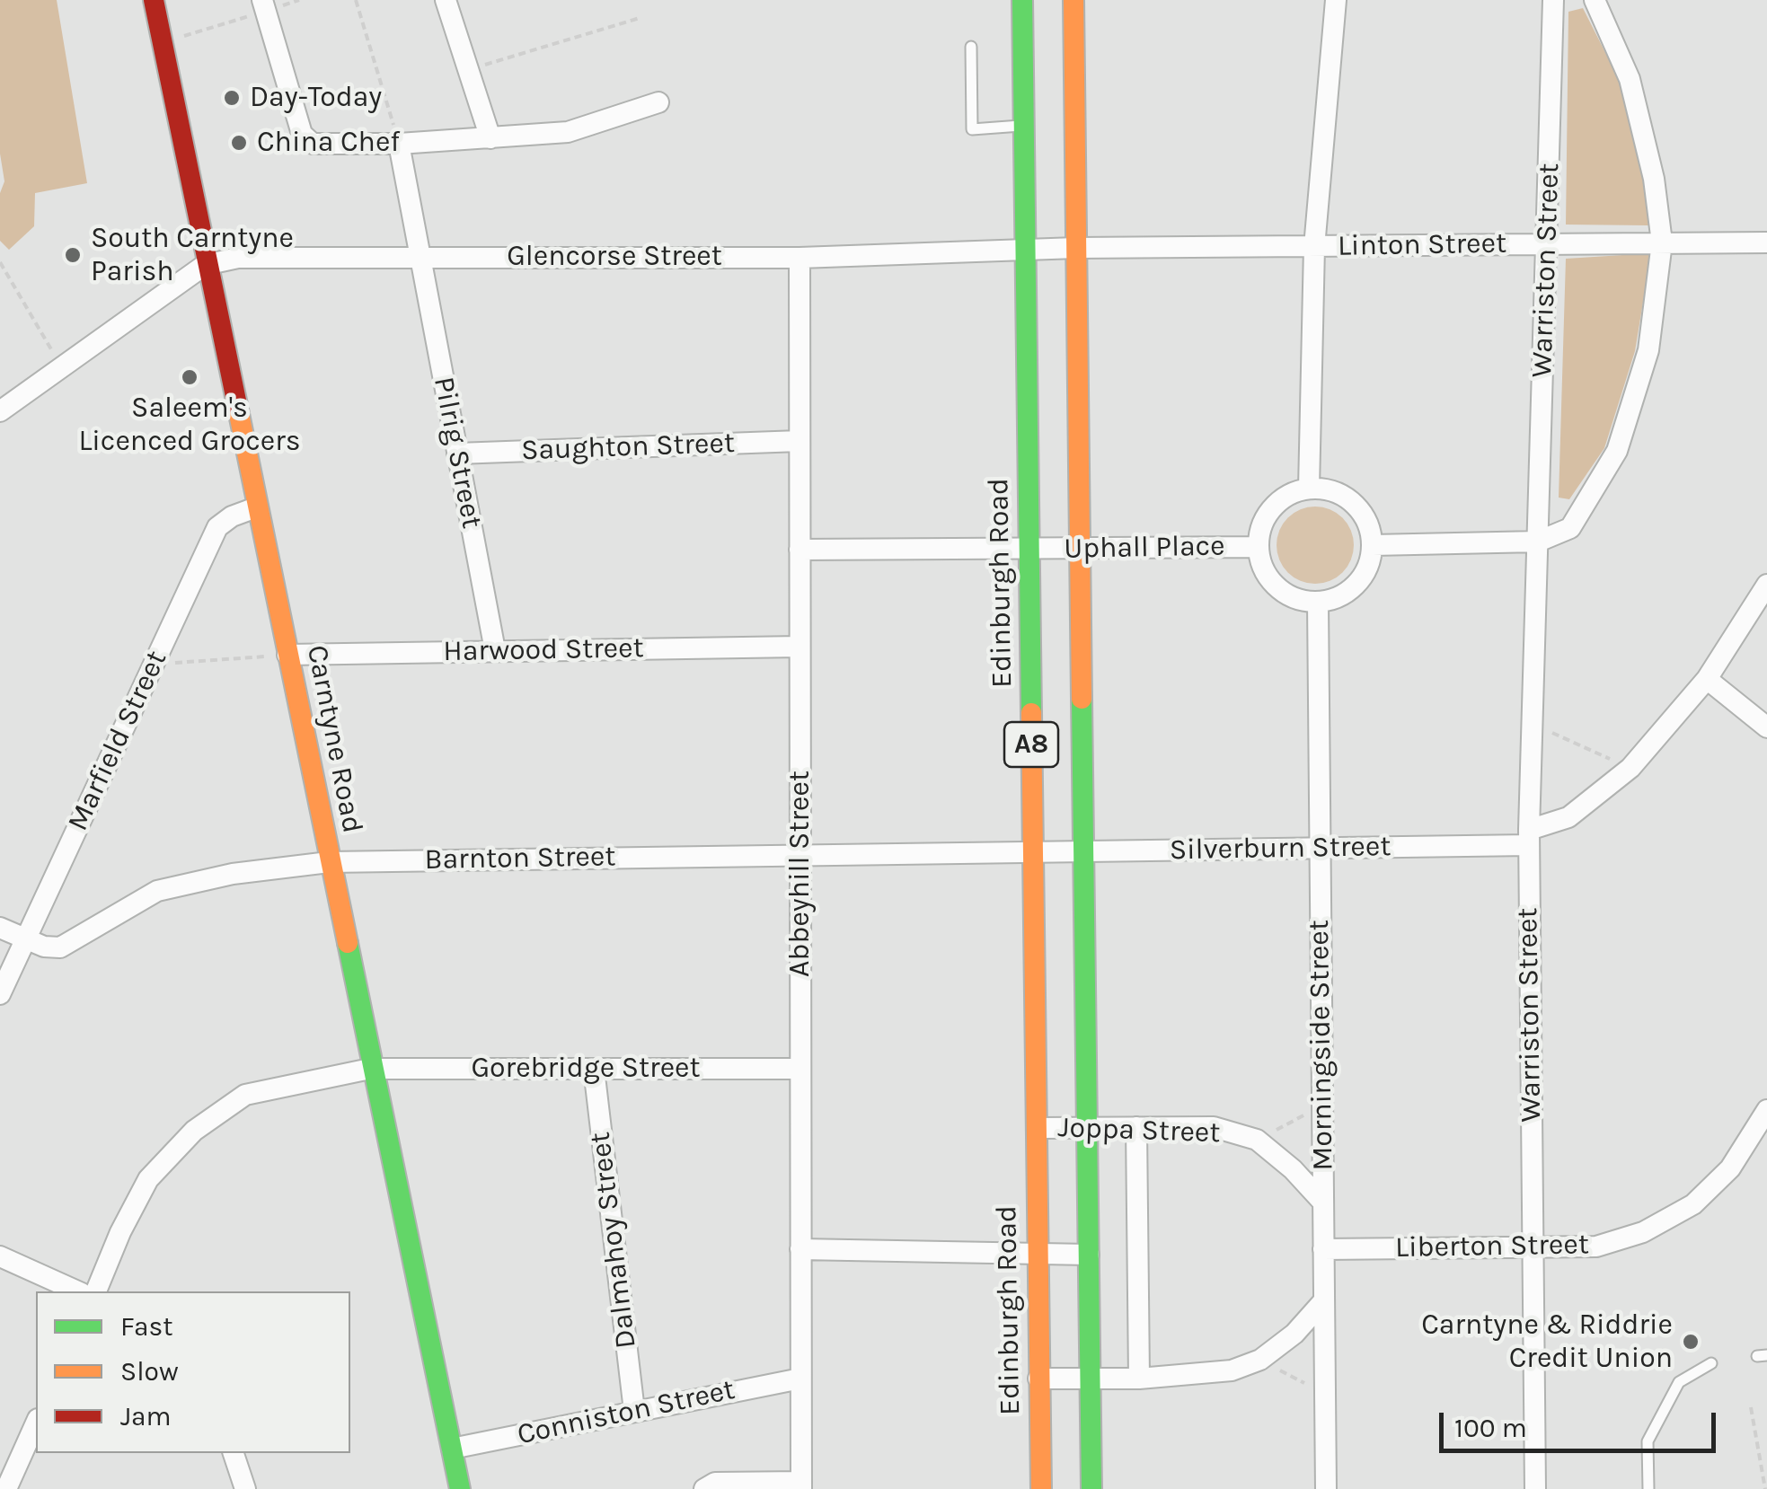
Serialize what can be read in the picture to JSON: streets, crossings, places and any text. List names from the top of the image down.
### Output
{
  "streets": {
    "main road": ["Edinburgh Road", "Carntyne Road", "A8"],
    "street": [
      "Linton Street",
      "Glencorse Street",
      "Warriston Street",
      "Saughton Street",
      "Pilrig Street",
      "Uphall Place",
      "Harwood Street",
      "Marfield Street",
      "Silverburn Street",
      "Barnton Street",
      "Abbeyhill Street",
      "Morningside Street",
      "Gorebridge Street",
      "Joppa Street",
      "Dalmahoy Street",
      "Liberton Street",
      "Conniston Street"
    ]
  },
  "crossings": [
    ["Linton Street", "Glencorse Street"],
    ["Linton Street", "Warriston Street"],
    ["Linton Street", "Edinburgh Road"],
    ["Linton Street", "A8"],
    ["Glencorse Street", "Pilrig Street"],
    ["Glencorse Street", "Edinburgh Road"],
    ["Glencorse Street", "Carntyne Road"],
    ["Glencorse Street", "Abbeyhill Street"],
    ["Warriston Street", "Silverburn Street"],
    ["Warriston Street", "Liberton Street"],
    ["Saughton Street", "Pilrig Street"],
    ["Saughton Street", "Abbeyhill Street"],
    ["Pilrig Street", "Harwood Street"],
    ["Uphall Place", "Edinburgh Road"],
    ["Uphall Place", "A8"],
    ["Uphall Place", "Abbeyhill Street"],
    ["Uphall Place", "Morningside Street"],
    ["Edinburgh Road", "Silverburn Street"],
    ["Edinburgh Road", "Barnton Street"],
    ["Edinburgh Road", "Joppa Street"],
    ["Harwood Street", "Carntyne Road"],
    ["Harwood Street", "Abbeyhill Street"],
    ["Carntyne Road", "Marfield Street"],
    ["Carntyne Road", "Barnton Street"],
    ["Carntyne Road", "Gorebridge Street"],
    ["Carntyne Road", "Conniston Street"],
    ["Marfield Street", "Barnton Street"],
    ["A8", "Silverburn Street"],
    ["A8", "Joppa Street"],
    ["Silverburn Street", "Barnton Street"],
    ["Silverburn Street", "Morningside Street"],
    ["Barnton Street", "Abbeyhill Street"],
    ["Abbeyhill Street", "Gorebridge Street"],
    ["Abbeyhill Street", "Conniston Street"],
    ["Morningside Street", "Joppa Street"],
    ["Morningside Street", "Liberton Street"],
    ["Gorebridge Street", "Dalmahoy Street"],
    ["Dalmahoy Street", "Conniston Street"]
  ],
  "places": [
    "Day-Today",
    "China Chef",
    "South Carntyne Parish",
    "Saleem's Licenced Grocers",
    "Carntyne & Riddrie Credit Union"
  ],
  "legend": ["Fast", "Slow", "Jam"],
  "scale_bar": "100 m"
}
